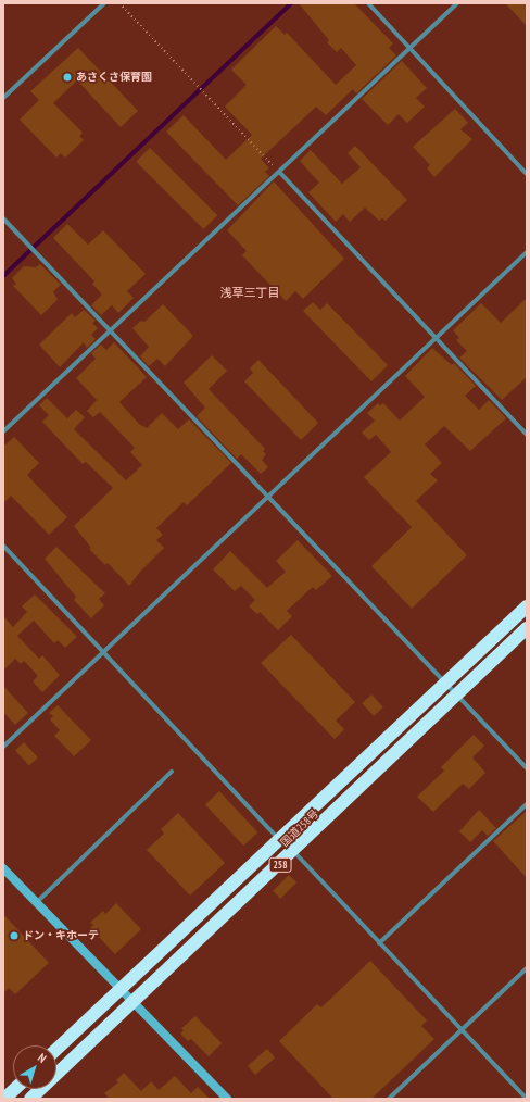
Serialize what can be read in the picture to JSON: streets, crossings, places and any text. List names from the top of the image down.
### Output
{
  "streets": {
    "highway": ["国道258号", "258"]
  },
  "districts": ["浅草三丁目"],
  "places": ["あさくさ保育園", "ドン・キホーテ"],
  "north": "top right"
}
